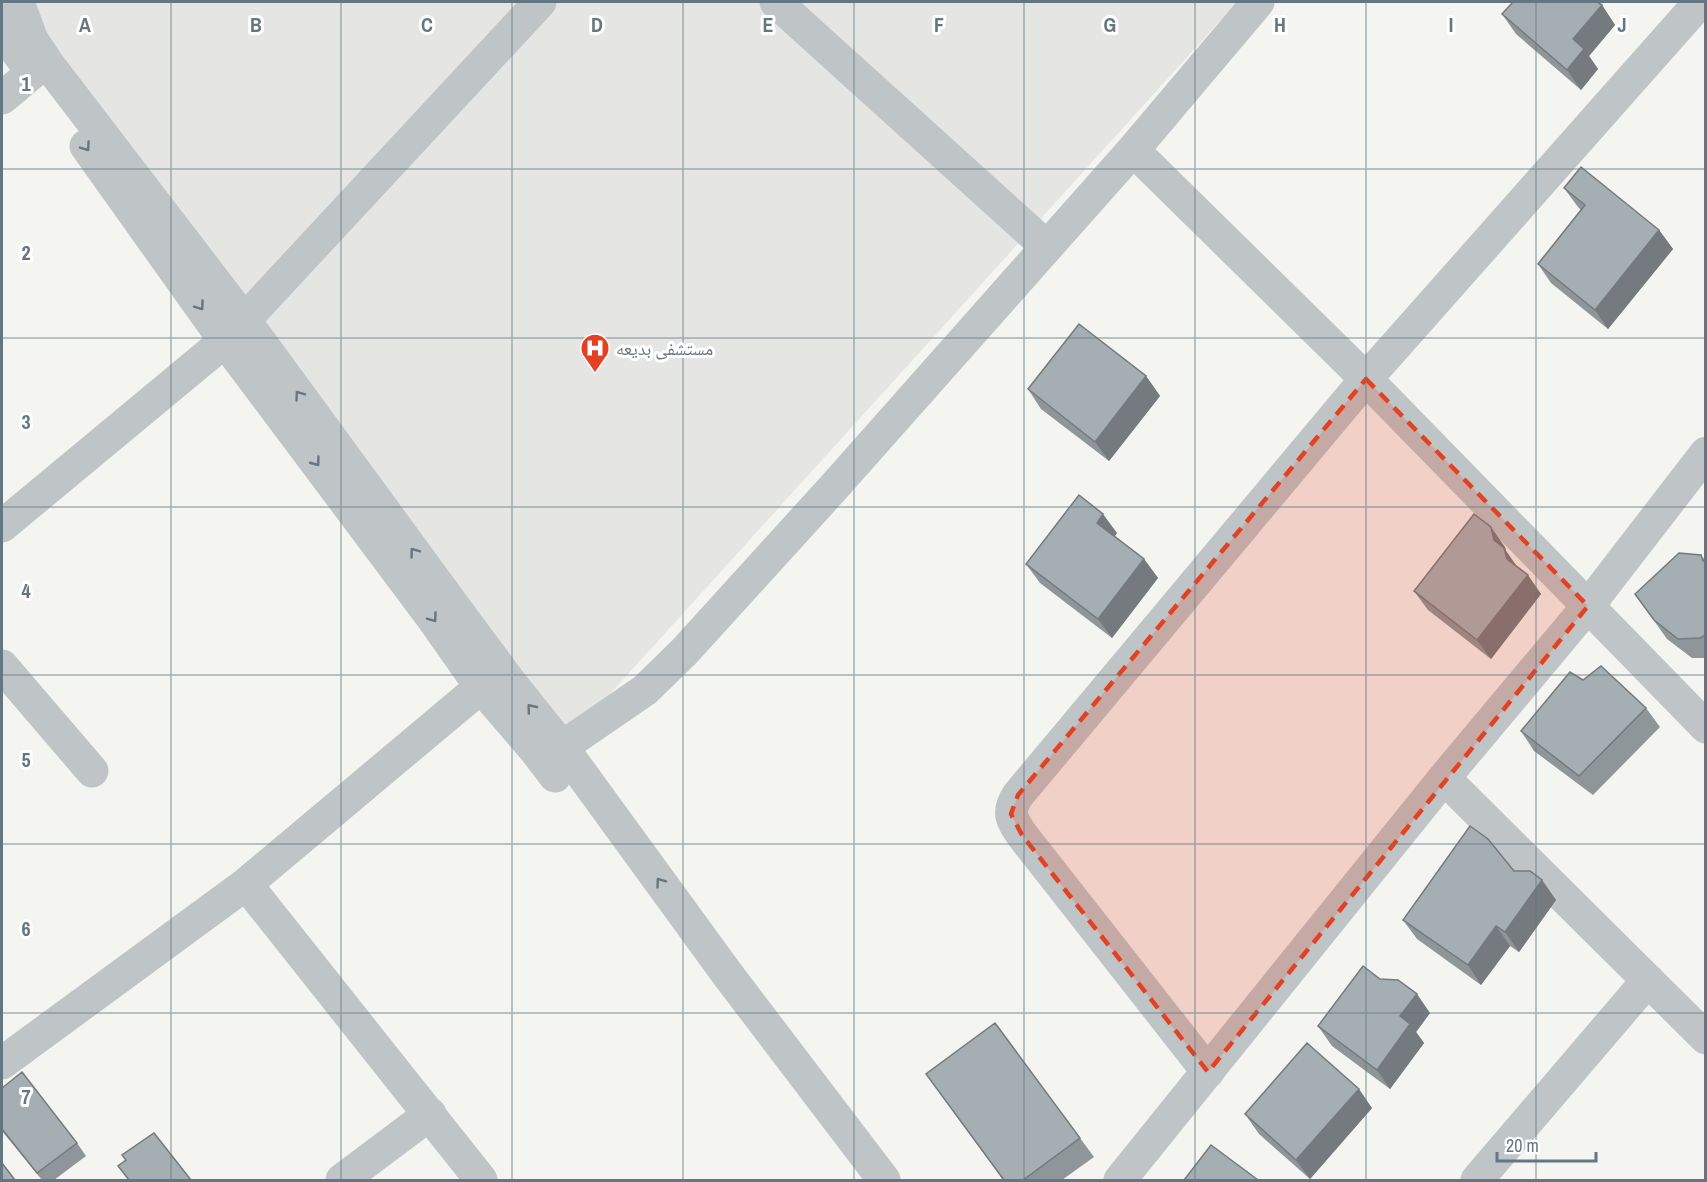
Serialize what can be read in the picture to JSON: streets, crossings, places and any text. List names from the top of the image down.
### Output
{
  "places": {
    "hospital": ["مستشفى بديعه"]
  },
  "scale_bar": "20 m",
  "grid": {
    "columns": [
      "A",
      "B",
      "C",
      "D",
      "E",
      "F",
      "G",
      "H",
      "I",
      "J"
    ],
    "rows": [
      "1",
      "2",
      "3",
      "4",
      "5",
      "6",
      "7"
    ]
  }
}
